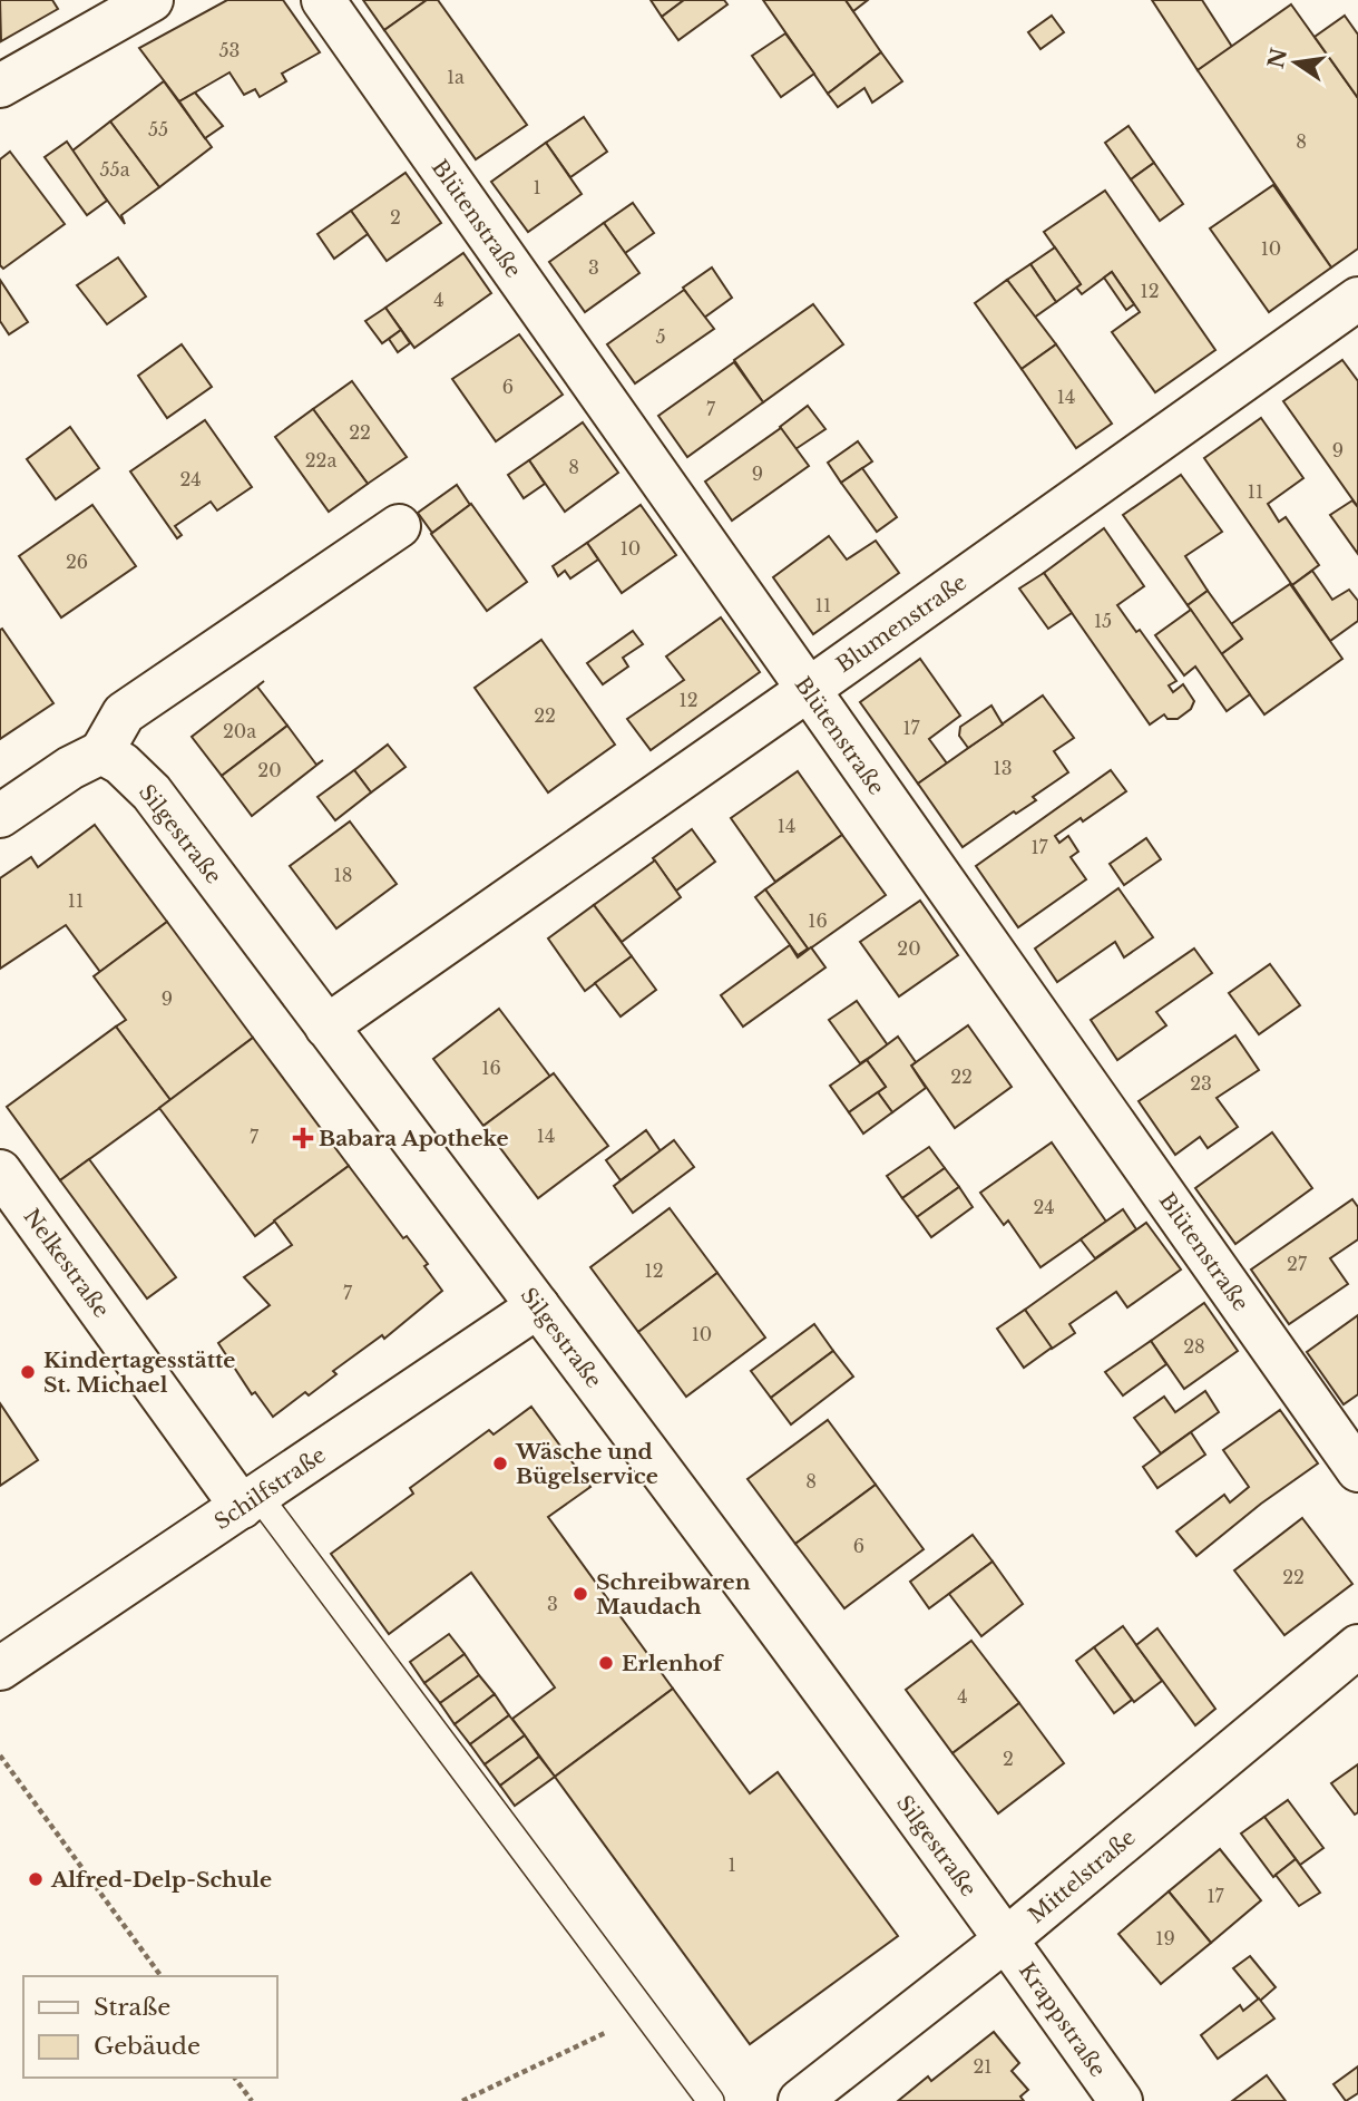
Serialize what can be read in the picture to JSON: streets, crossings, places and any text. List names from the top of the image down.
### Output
{
  "streets": {
    "street": [
      "Blütenstraße",
      "Blumenstraße",
      "Silgestraße",
      "Nelkestraße",
      "Schilfstraße",
      "Mittelstraße",
      "Krappstraße"
    ]
  },
  "crossings": [
    ["Blütenstraße", "Blumenstraße"],
    ["Blumenstraße", "Silgestraße"],
    ["Silgestraße", "Schilfstraße"],
    ["Silgestraße", "Mittelstraße"],
    ["Silgestraße", "Krappstraße"],
    ["Nelkestraße", "Schilfstraße"],
    ["Mittelstraße", "Krappstraße"]
  ],
  "places": {
    "health": ["Babara Apotheke"],
    "other": [
      "Kindertagesstätte St. Michael",
      "Wäsche und Bügelservice",
      "Schreibwaren Maudach",
      "Erlenhof",
      "Alfred-Delp-Schule"
    ]
  },
  "house_numbers": [
    "53",
    "1a",
    "55",
    "8",
    "55a",
    "1",
    "2",
    "10",
    "3",
    "12",
    "4",
    "5",
    "6",
    "14",
    "7",
    "22",
    "9",
    "22a",
    "8",
    "9",
    "24",
    "11",
    "10",
    "26",
    "11",
    "15",
    "12",
    "22",
    "17",
    "20a",
    "13",
    "20",
    "14",
    "17",
    "18",
    "11",
    "16",
    "20",
    "9",
    "16",
    "22",
    "23",
    "14",
    "7",
    "24",
    "27",
    "12",
    "7",
    "10",
    "28",
    "8",
    "6",
    "22",
    "3",
    "4",
    "2",
    "1",
    "17",
    "19",
    "21"
  ],
  "legend": ["Straße", "Gebäude"],
  "north": "left"
}
